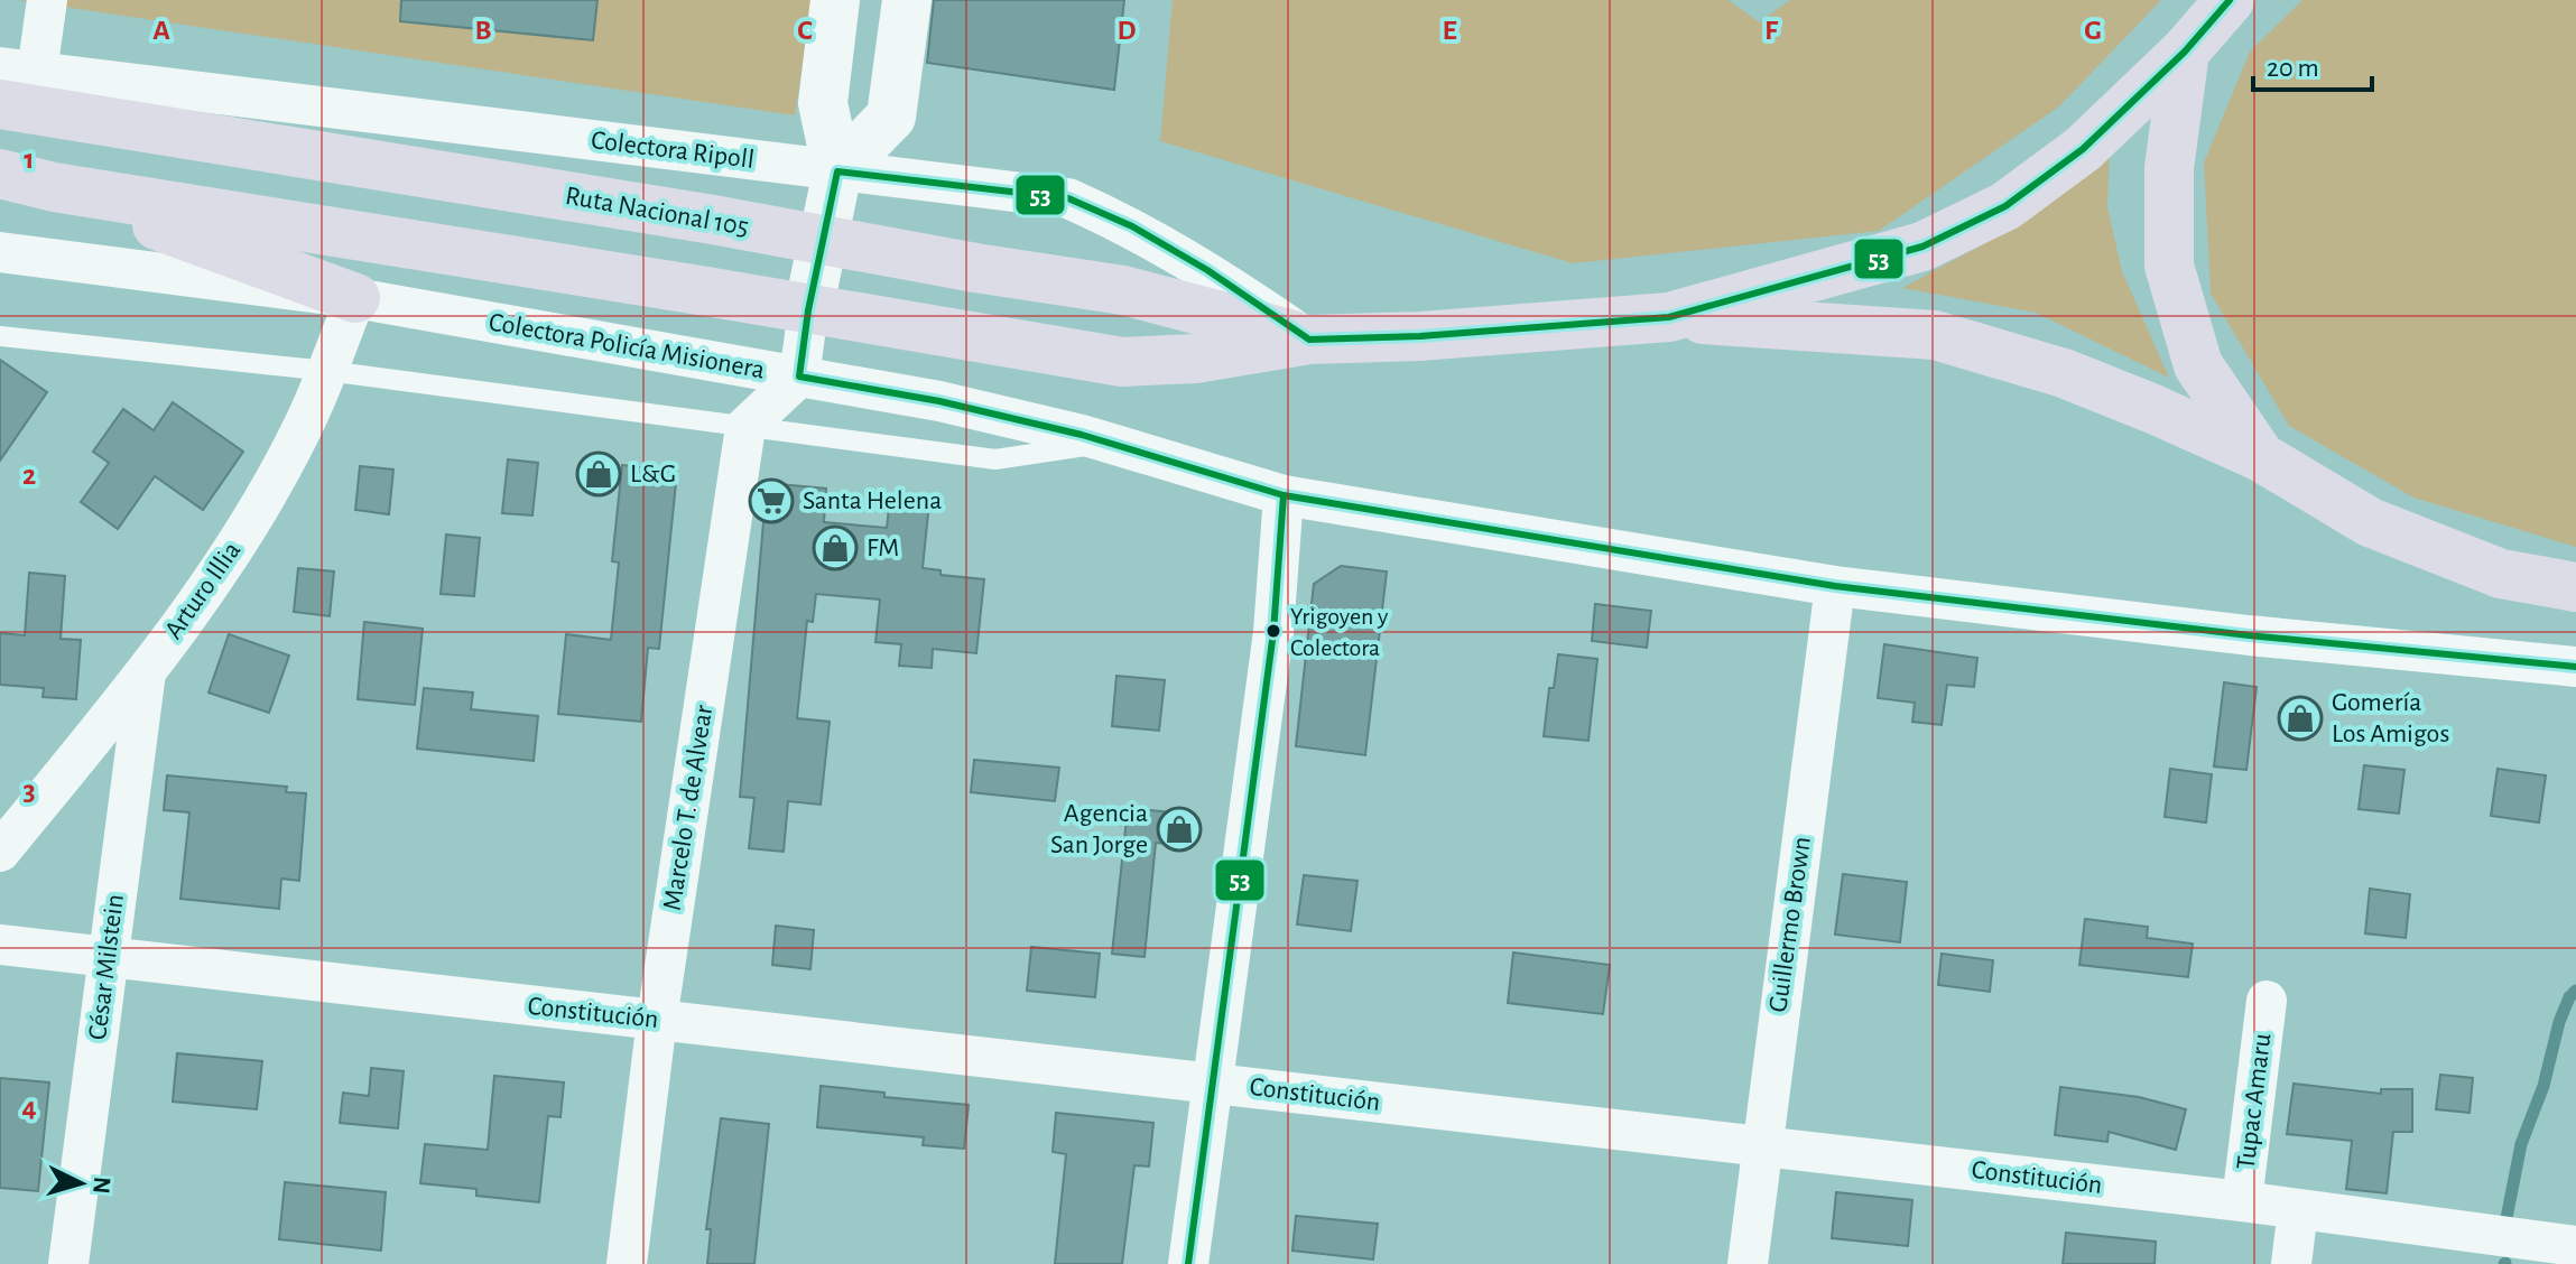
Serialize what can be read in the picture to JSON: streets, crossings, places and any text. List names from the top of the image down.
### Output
{
  "streets": {
    "highway": ["Ruta Nacional 105"],
    "street": [
      "Colectora Ripoll",
      "Colectora Policía Misionera",
      "Arturo Illia",
      "Marcelo T. de Alvear",
      "Guillermo Brown",
      "César Milstein",
      "Constitución",
      "Tupac Amaru"
    ]
  },
  "crossings": [
    ["Colectora Ripoll", "Ruta Nacional 105"],
    ["Colectora Policía Misionera", "Arturo Illia"],
    ["Colectora Policía Misionera", "Guillermo Brown"],
    ["Arturo Illia", "César Milstein"],
    ["Marcelo T. de Alvear", "Constitución"],
    ["Guillermo Brown", "Constitución"],
    ["César Milstein", "Constitución"],
    ["Constitución", "Tupac Amaru"]
  ],
  "places": {
    "shop": [
      "L&G",
      "FM",
      "Gomería Los Amigos",
      "Agencia San Jorge"
    ],
    "supermarket": ["Santa Helena"],
    "other": ["Yrigoyen y Colectora"]
  },
  "lines": ["transit line 53"],
  "scale_bar": "20 m",
  "north": "right",
  "grid": {
    "columns": [
      "A",
      "B",
      "C",
      "D",
      "E",
      "F",
      "G"
    ],
    "rows": [
      "1",
      "2",
      "3",
      "4"
    ]
  }
}
